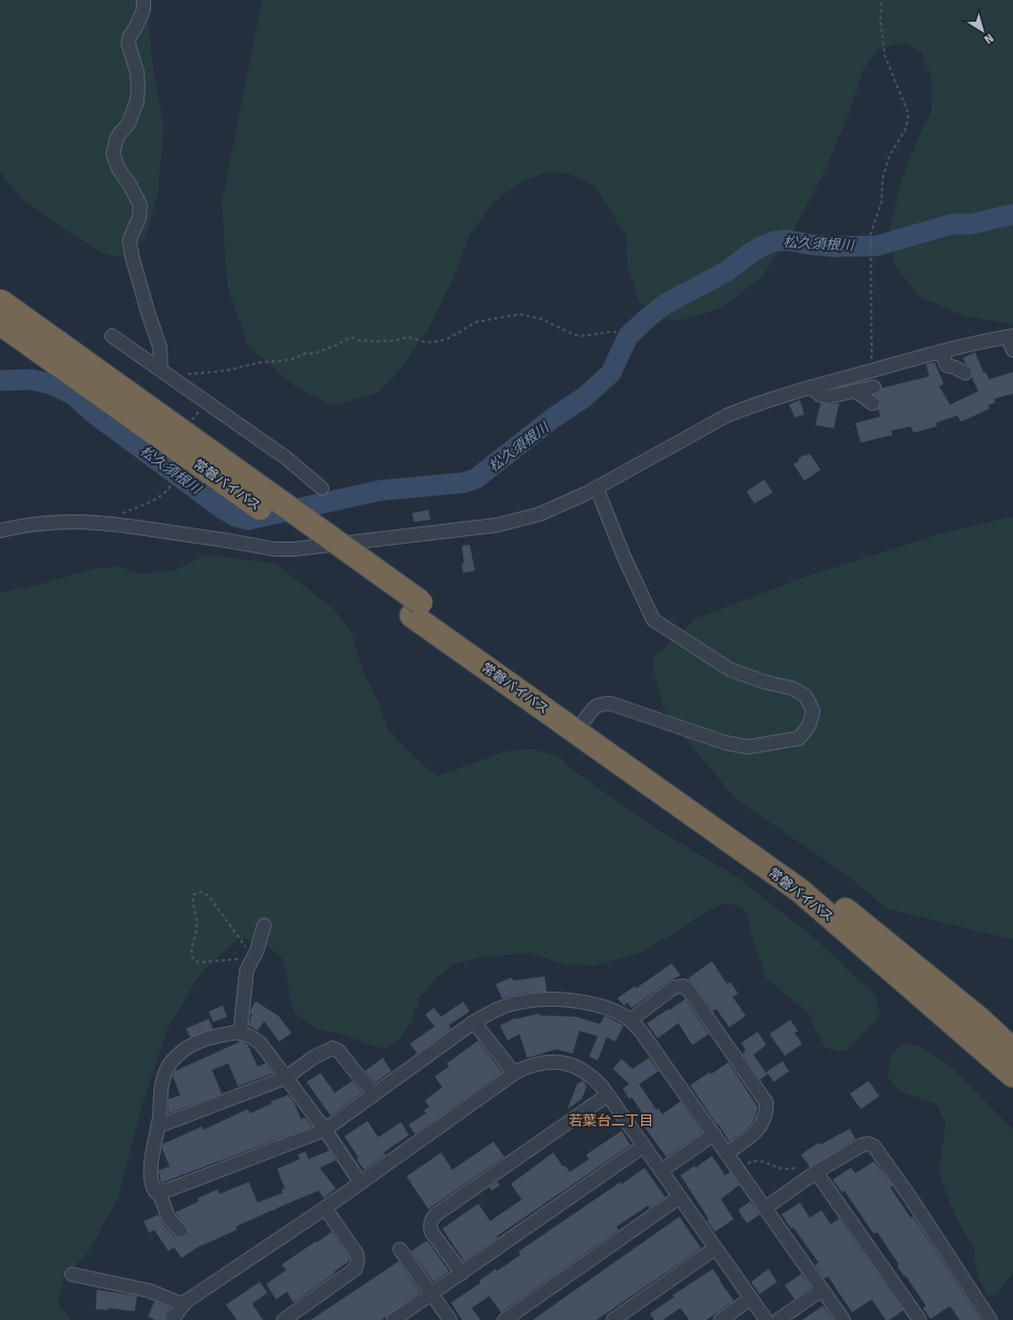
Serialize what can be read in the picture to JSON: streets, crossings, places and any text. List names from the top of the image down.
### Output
{
  "streets": {
    "highway": ["常磐バイパス"]
  },
  "districts": ["若葉台二丁目"],
  "water": ["松久須根川"],
  "north": "bottom right"
}
